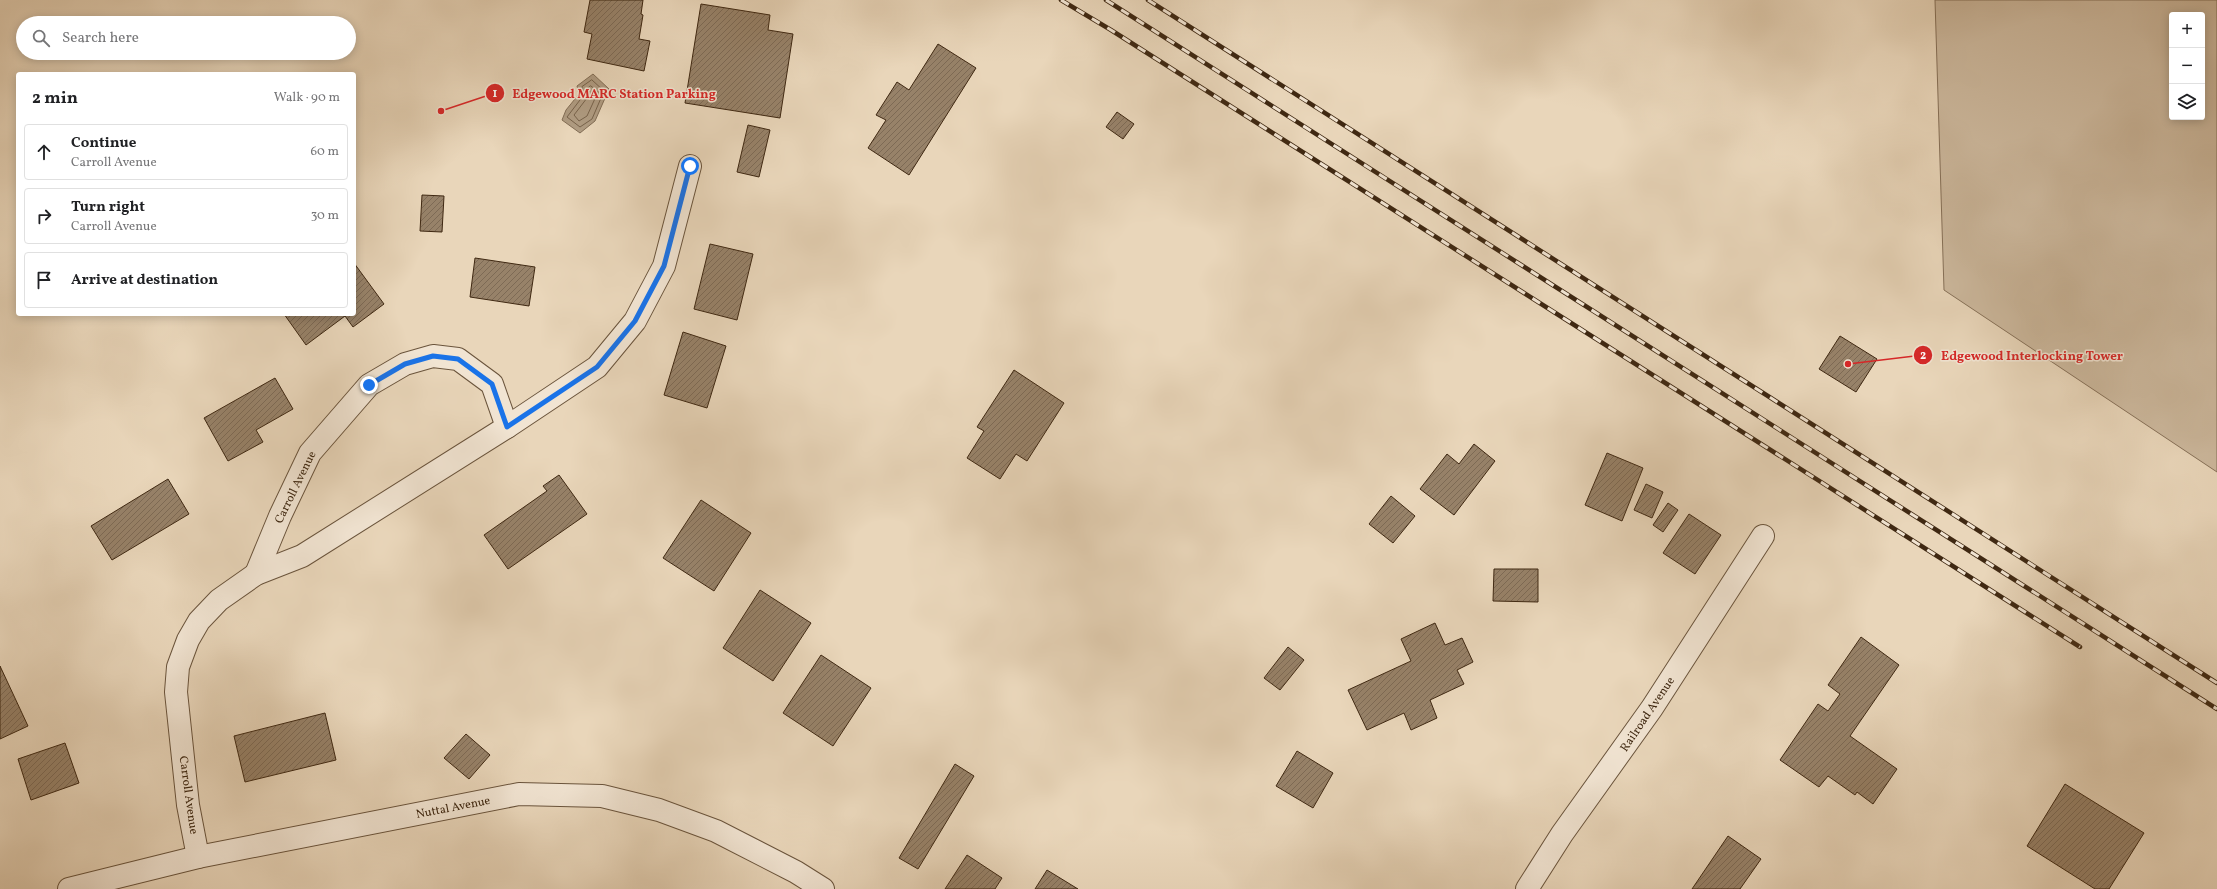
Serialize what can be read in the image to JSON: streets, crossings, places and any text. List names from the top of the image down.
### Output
{
  "streets": {
    "street": ["Carroll Avenue", "Railroad Avenue", "Nuttal Avenue"]
  },
  "crossings": [
    ["Carroll Avenue", "Nuttal Avenue"]
  ],
  "places": ["Edgewood MARC Station Parking", "Edgewood Interlocking Tower"],
  "page": {
    "map_buttons": ["+", "−"],
    "search": "Search here",
    "heading": ["2 min", "Walk · 90 m"],
    "list": [
      ["Continue", "Carroll Avenue", "60 m"],
      ["Turn right", "Carroll Avenue", "30 m"],
      "Arrive at destination"
    ]
  }
}
